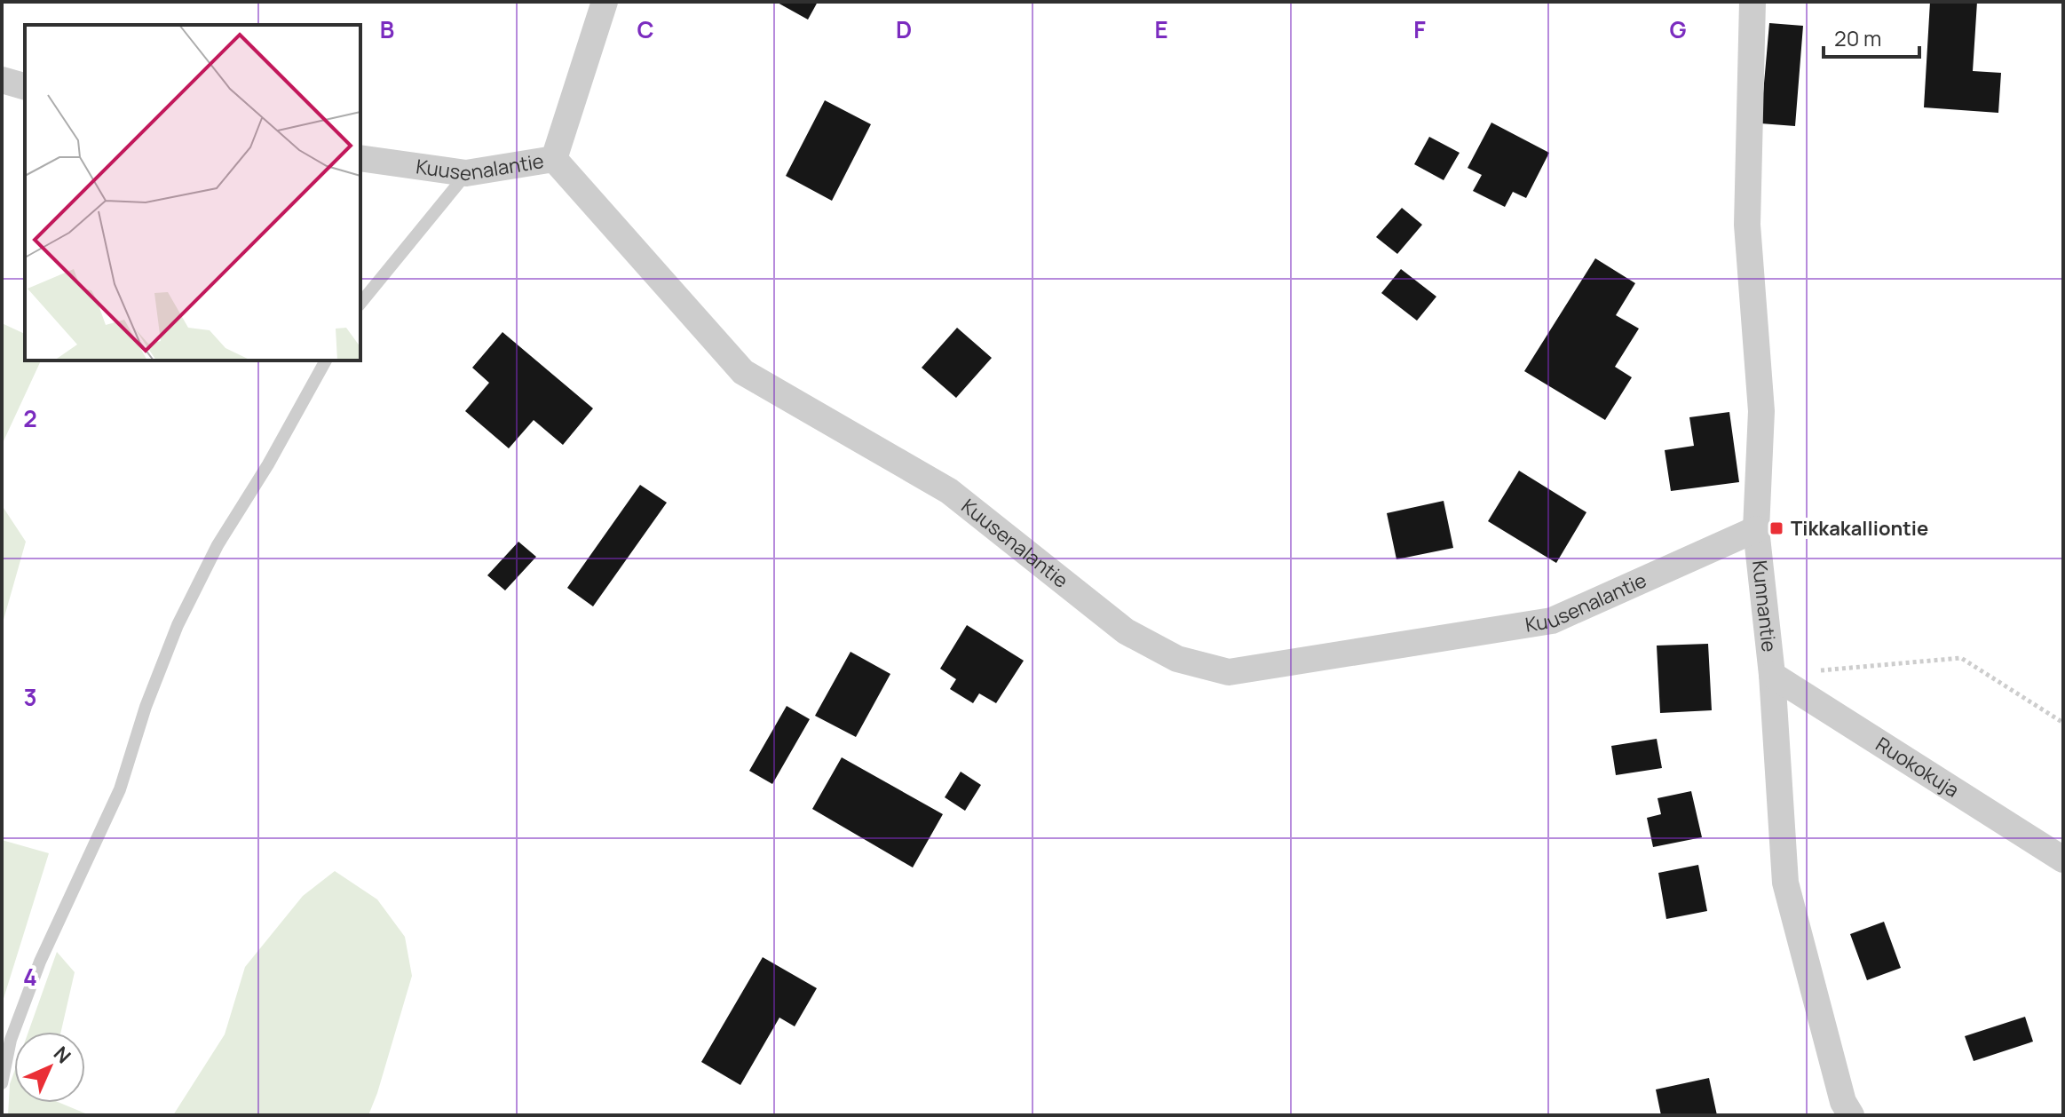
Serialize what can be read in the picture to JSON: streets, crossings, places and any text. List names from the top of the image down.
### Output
{
  "streets": {
    "street": ["Kuusenalantie", "Kunnantie", "Ruokokuja"]
  },
  "crossings": [
    ["Kuusenalantie", "Kunnantie"],
    ["Kunnantie", "Ruokokuja"]
  ],
  "places": {
    "transit": ["Tikkakalliontie"]
  },
  "scale_bar": "20 m",
  "north": "top right",
  "grid": {
    "columns": [
      "B",
      "C",
      "D",
      "E",
      "F",
      "G"
    ],
    "rows": ["2", "3", "4"]
  }
}
